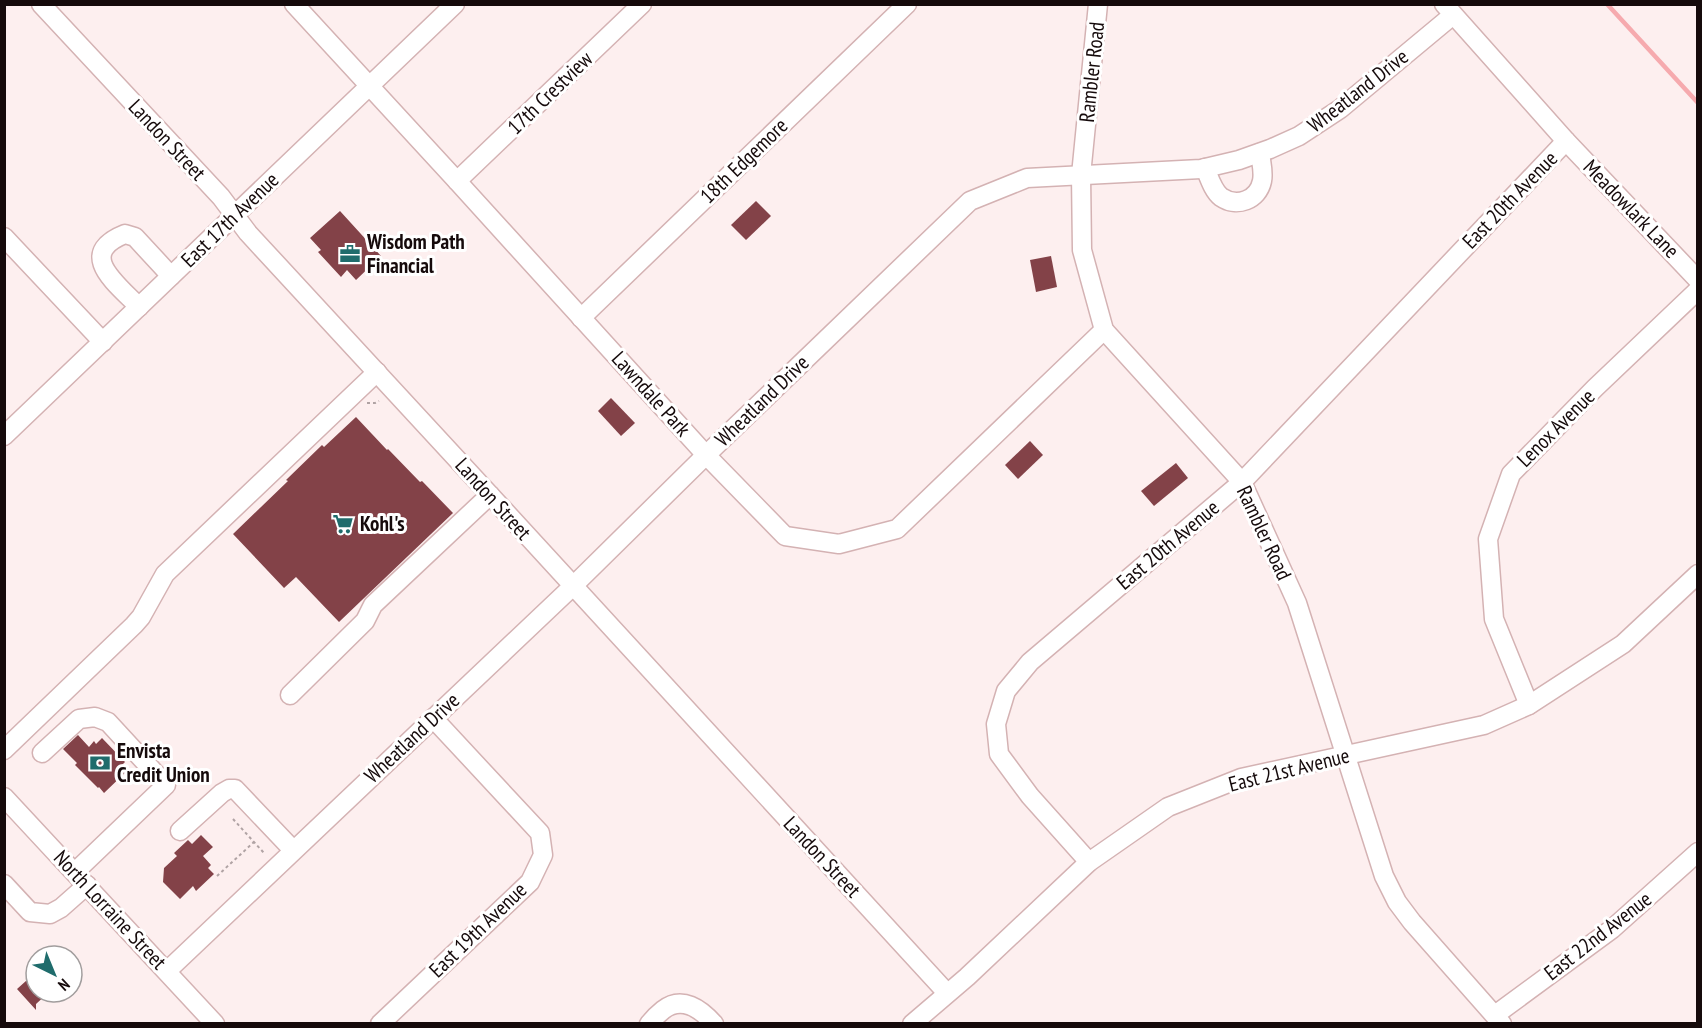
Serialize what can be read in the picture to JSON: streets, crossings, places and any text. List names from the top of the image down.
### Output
{
  "streets": {
    "street": [
      "Rambler Road",
      "Wheatland Drive",
      "17th Crestview",
      "Landon Street",
      "18th Edgemore",
      "East 20th Avenue",
      "Meadowlark Lane",
      "East 17th Avenue",
      "Lawndale Park",
      "Lenox Avenue",
      "East 21st Avenue",
      "North Lorraine Street",
      "East 19th Avenue",
      "East 22nd Avenue"
    ]
  },
  "crossings": [
    ["Rambler Road", "Wheatland Drive"],
    ["Rambler Road", "East 20th Avenue"],
    ["Rambler Road", "Lawndale Park"],
    ["Rambler Road", "East 21st Avenue"],
    ["Rambler Road", "East 22nd Avenue"],
    ["Wheatland Drive", "Landon Street"],
    ["Wheatland Drive", "Meadowlark Lane"],
    ["Wheatland Drive", "Lawndale Park"],
    ["Wheatland Drive", "North Lorraine Street"],
    ["Wheatland Drive", "East 19th Avenue"],
    ["17th Crestview", "Lawndale Park"],
    ["Landon Street", "East 17th Avenue"],
    ["Landon Street", "East 21st Avenue"],
    ["18th Edgemore", "Lawndale Park"],
    ["East 20th Avenue", "Meadowlark Lane"],
    ["East 20th Avenue", "East 21st Avenue"],
    ["East 17th Avenue", "Lawndale Park"],
    ["Lenox Avenue", "East 21st Avenue"]
  ],
  "places": {
    "office": ["Wisdom Path Financial"],
    "supermarket": ["Kohl's"],
    "bank": ["Envista Credit Union"]
  },
  "north": "bottom right"
}
